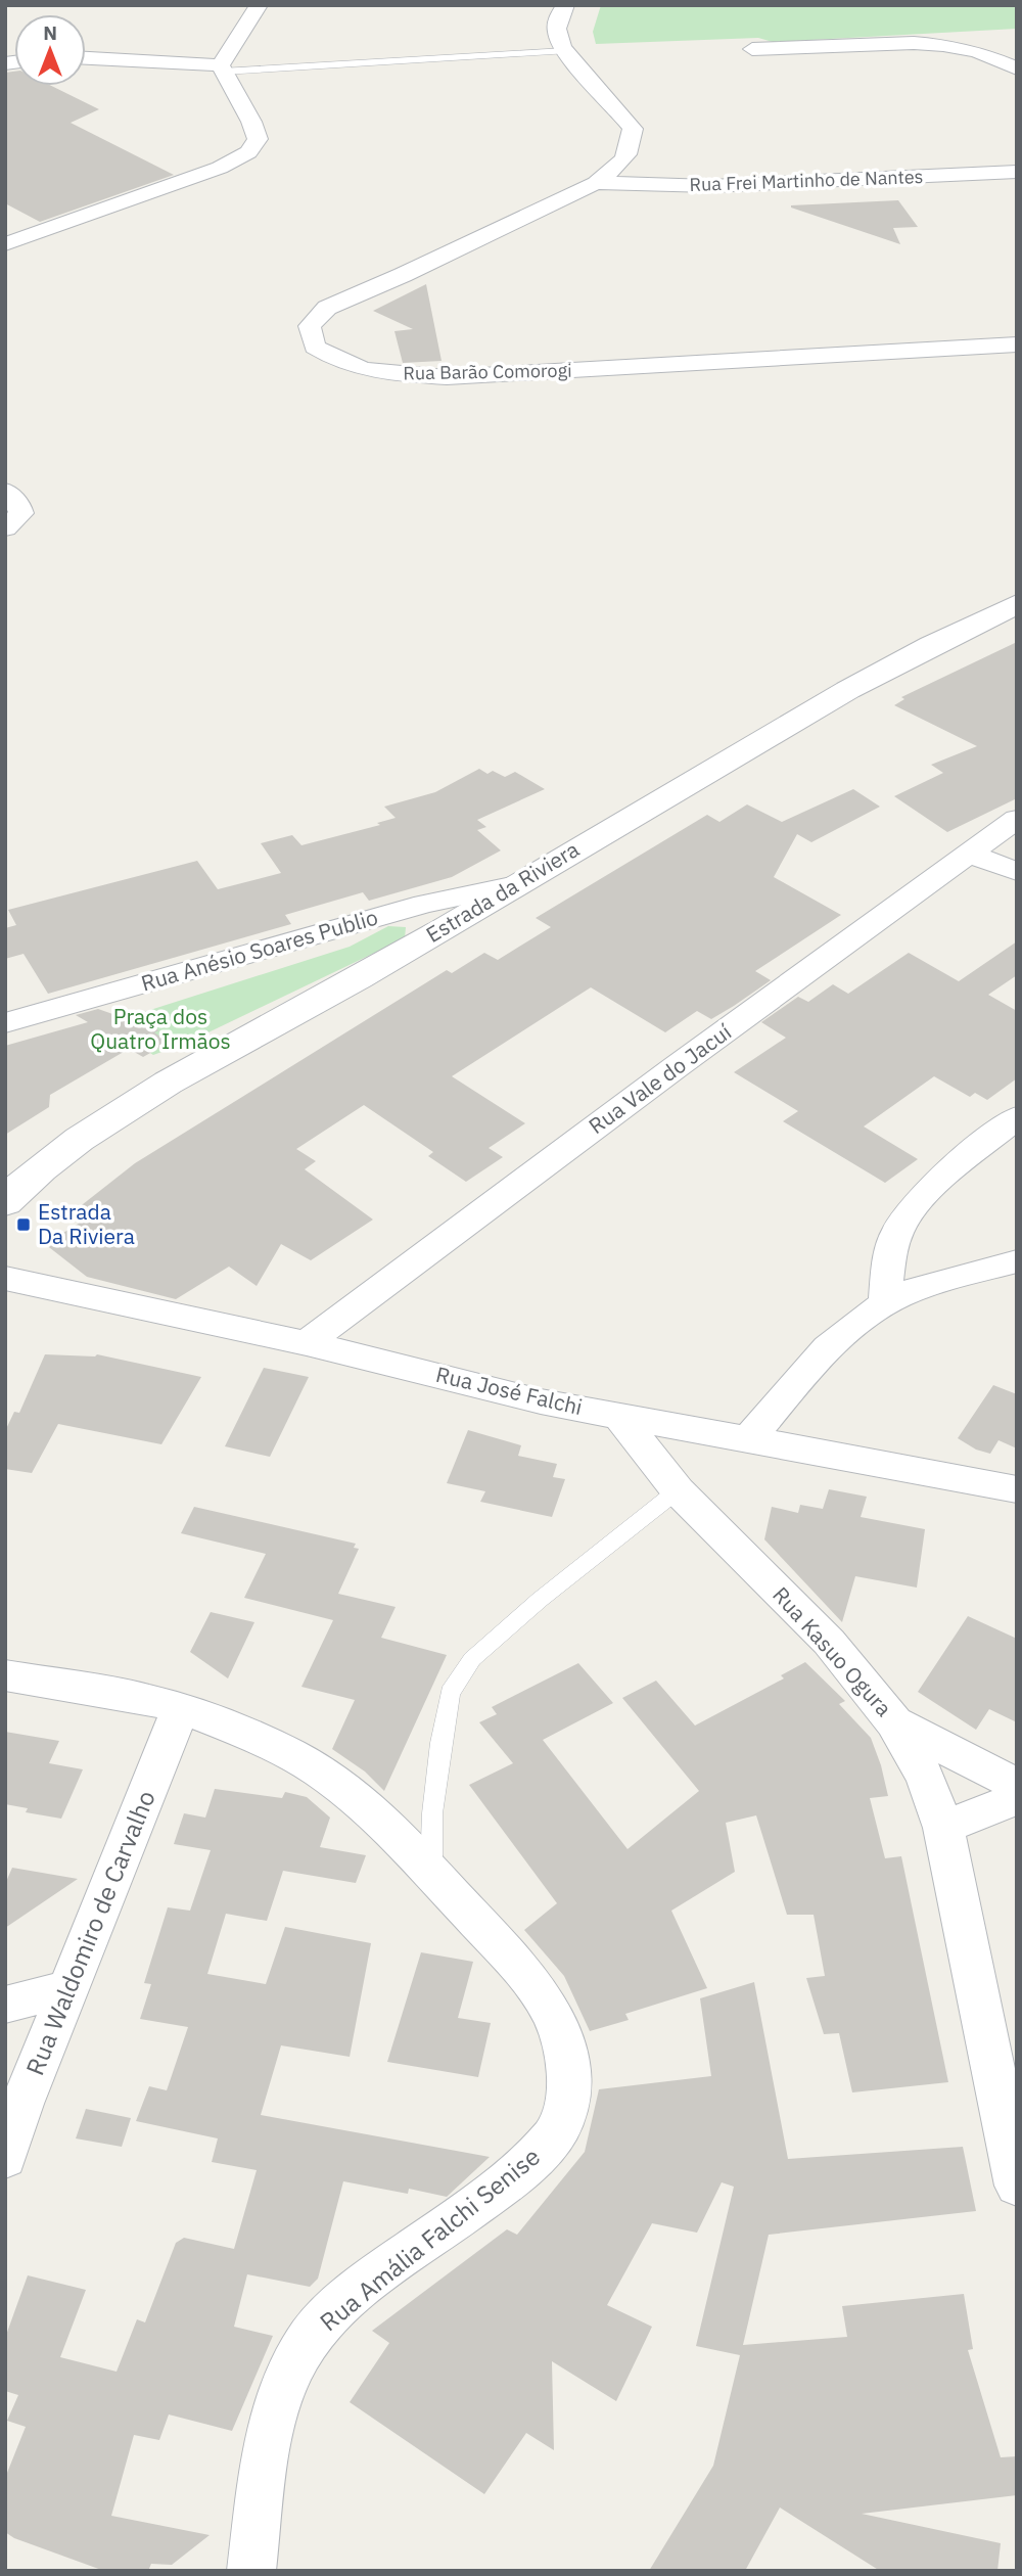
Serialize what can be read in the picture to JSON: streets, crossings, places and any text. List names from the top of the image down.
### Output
{
  "streets": {
    "street": [
      "Rua Frei Martinho de Nantes",
      "Rua Barão Comorogi",
      "Estrada da Riviera",
      "Rua Anésio Soares Publio",
      "Rua Vale do Jacuí",
      "Rua José Falchi",
      "Rua Kasuo Ogura",
      "Rua Waldomiro de Carvalho",
      "Rua Amália Falchi Senise"
    ]
  },
  "crossings": [
    ["Rua Frei Martinho de Nantes", "Rua Barão Comorogi"],
    ["Estrada da Riviera", "Rua Anésio Soares Publio"],
    ["Rua Vale do Jacuí", "Rua José Falchi"],
    ["Rua José Falchi", "Rua Kasuo Ogura"],
    ["Rua Waldomiro de Carvalho", "Rua Amália Falchi Senise"]
  ],
  "parks": ["Praça dos Quatro Irmãos"],
  "places": {
    "transit": ["Estrada Da Riviera"]
  },
  "north": "top"
}
